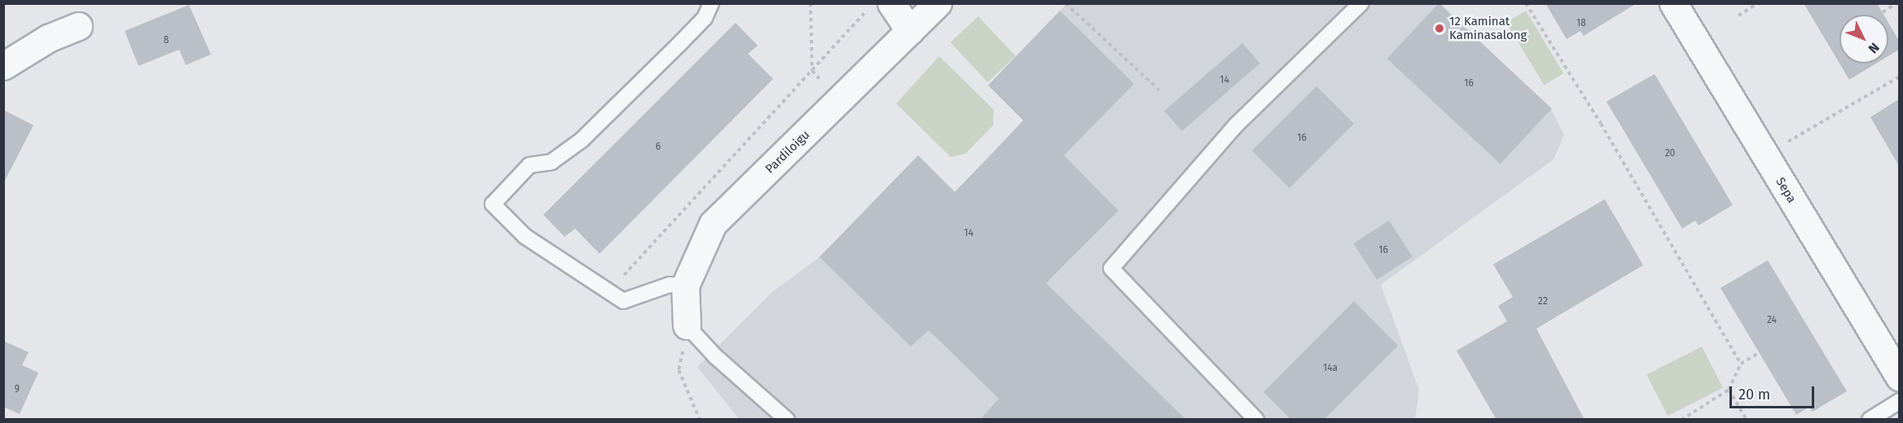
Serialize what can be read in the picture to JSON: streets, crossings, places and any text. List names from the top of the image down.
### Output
{
  "streets": {
    "street": ["Pardiloigu", "Sepa"]
  },
  "places": ["12 Kaminat Kaminasalong"],
  "house_numbers": [
    "18",
    "8",
    "14",
    "16",
    "16",
    "6",
    "20",
    "14",
    "16",
    "22",
    "24",
    "14a",
    "9"
  ],
  "scale_bar": "20 m",
  "north": "bottom right"
}
